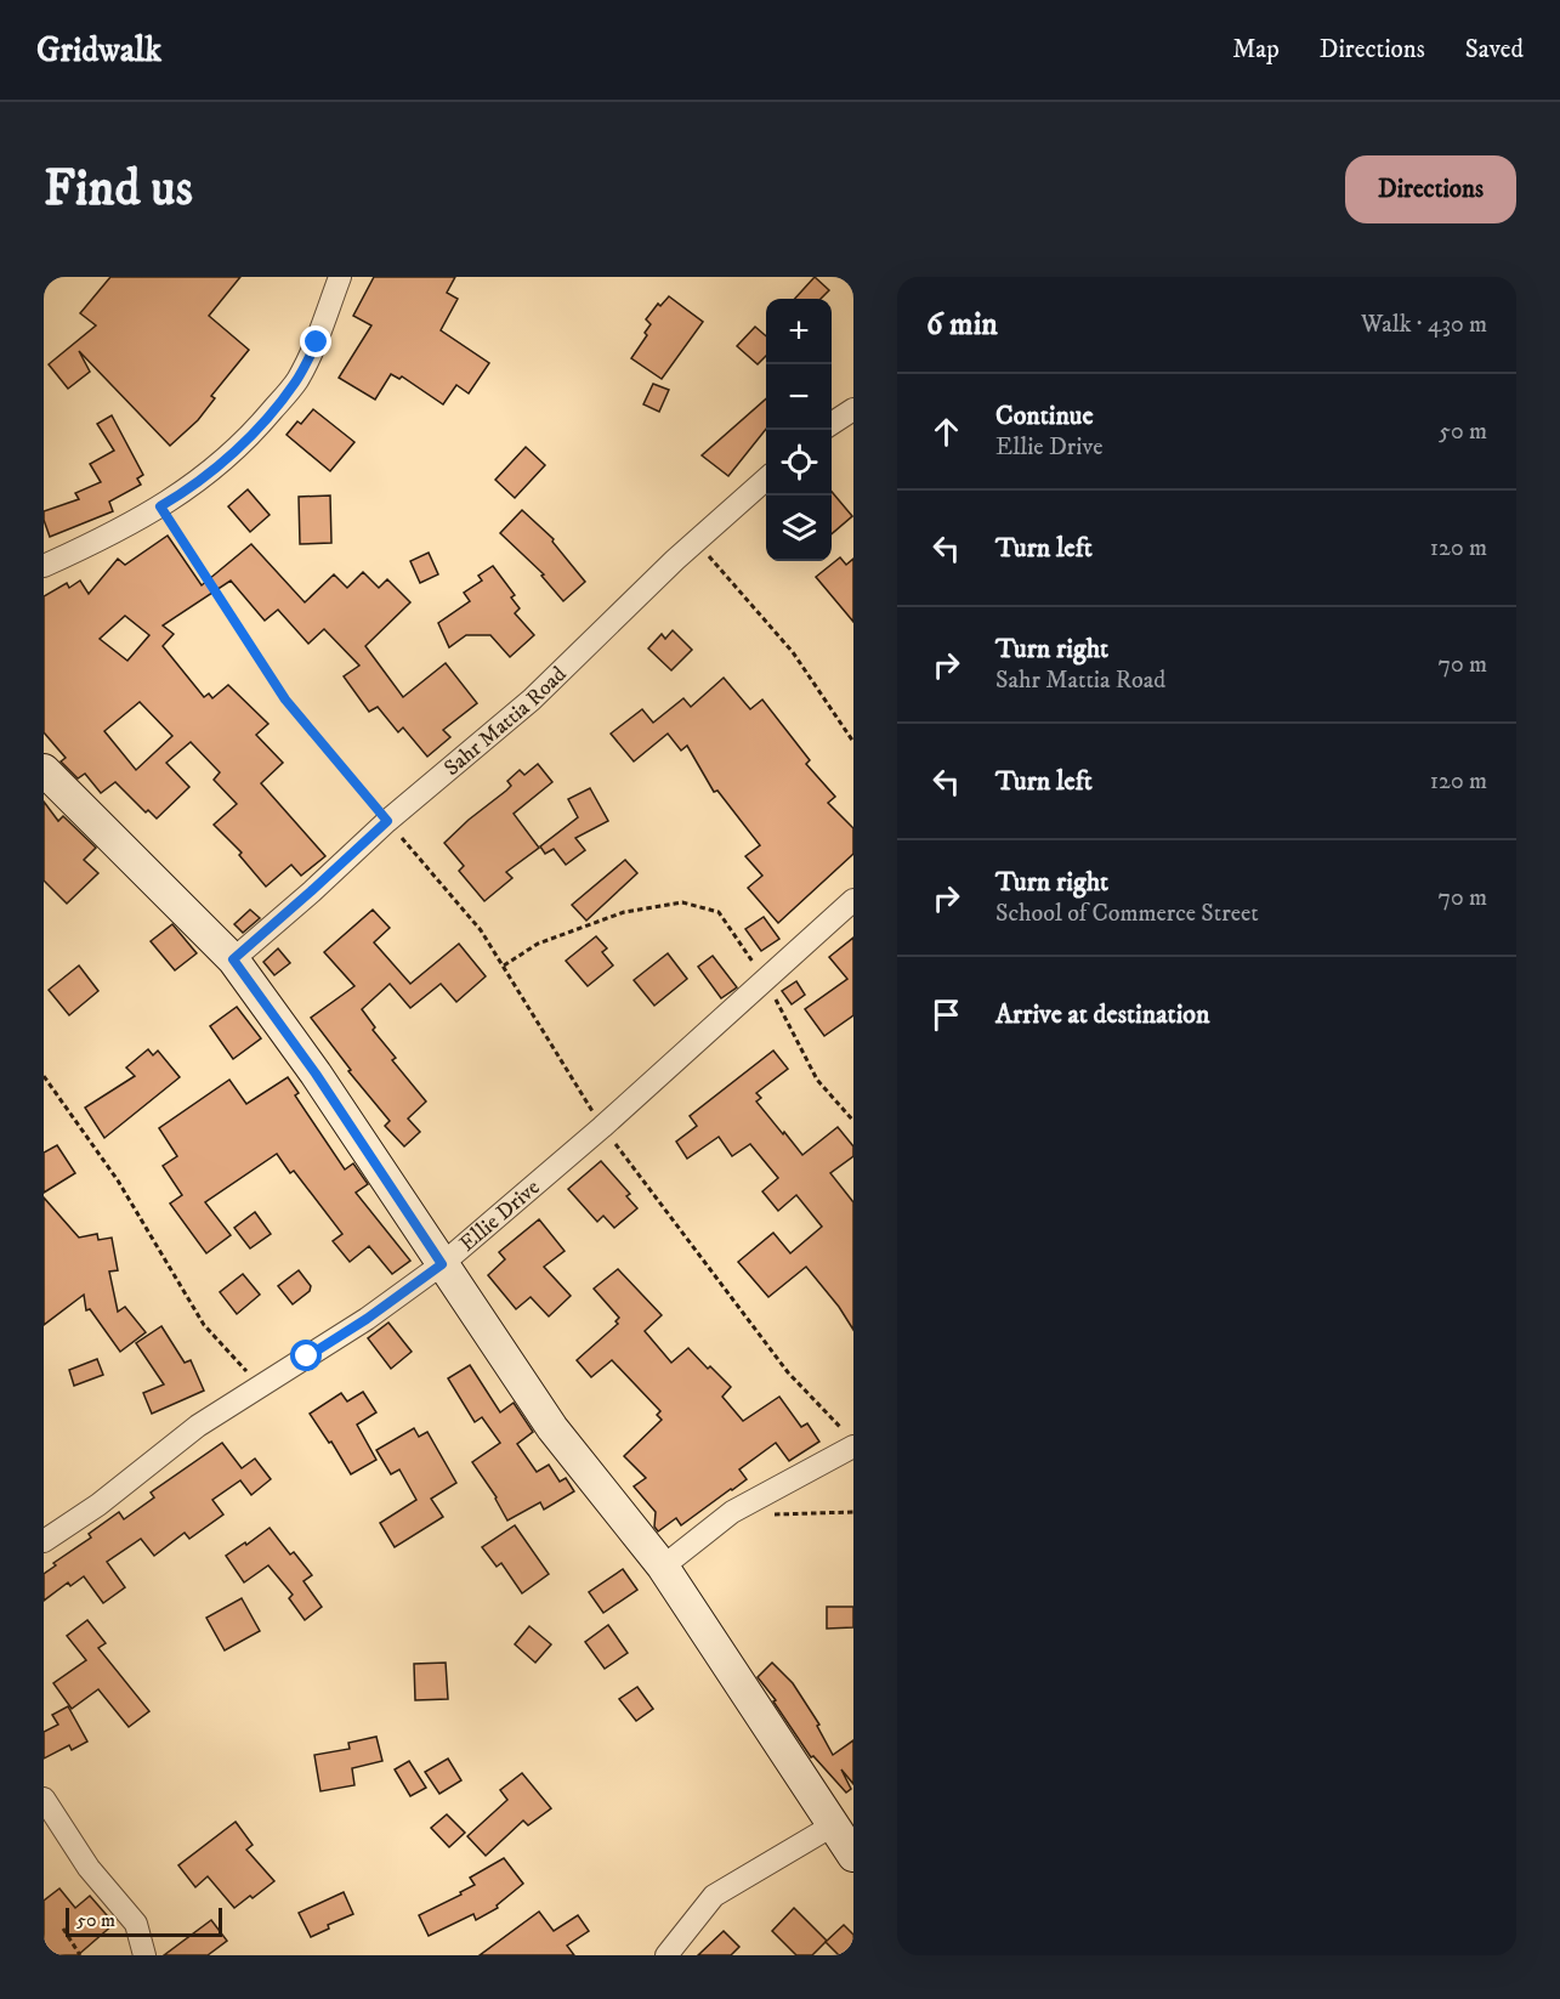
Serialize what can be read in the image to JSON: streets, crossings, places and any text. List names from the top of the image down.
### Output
{
  "streets": {
    "street": ["Sahr Mattia Road", "Ellie Drive"]
  },
  "scale_bar": "50 m",
  "page": {
    "header": "Gridwalk",
    "nav": ["Map", "Directions", "Saved"],
    "buttons": "Directions",
    "title": "Find us",
    "heading": ["6 min", "Walk · 430 m"],
    "map_buttons": ["+", "−"],
    "list": [
      ["Continue", "Ellie Drive", "50 m"],
      ["Turn left", "120 m"],
      ["Turn right", "Sahr Mattia Road", "70 m"],
      ["Turn left", "120 m"],
      ["Turn right", "School of Commerce Street", "70 m"],
      "Arrive at destination"
    ],
    "scale": "50 m"
  }
}
